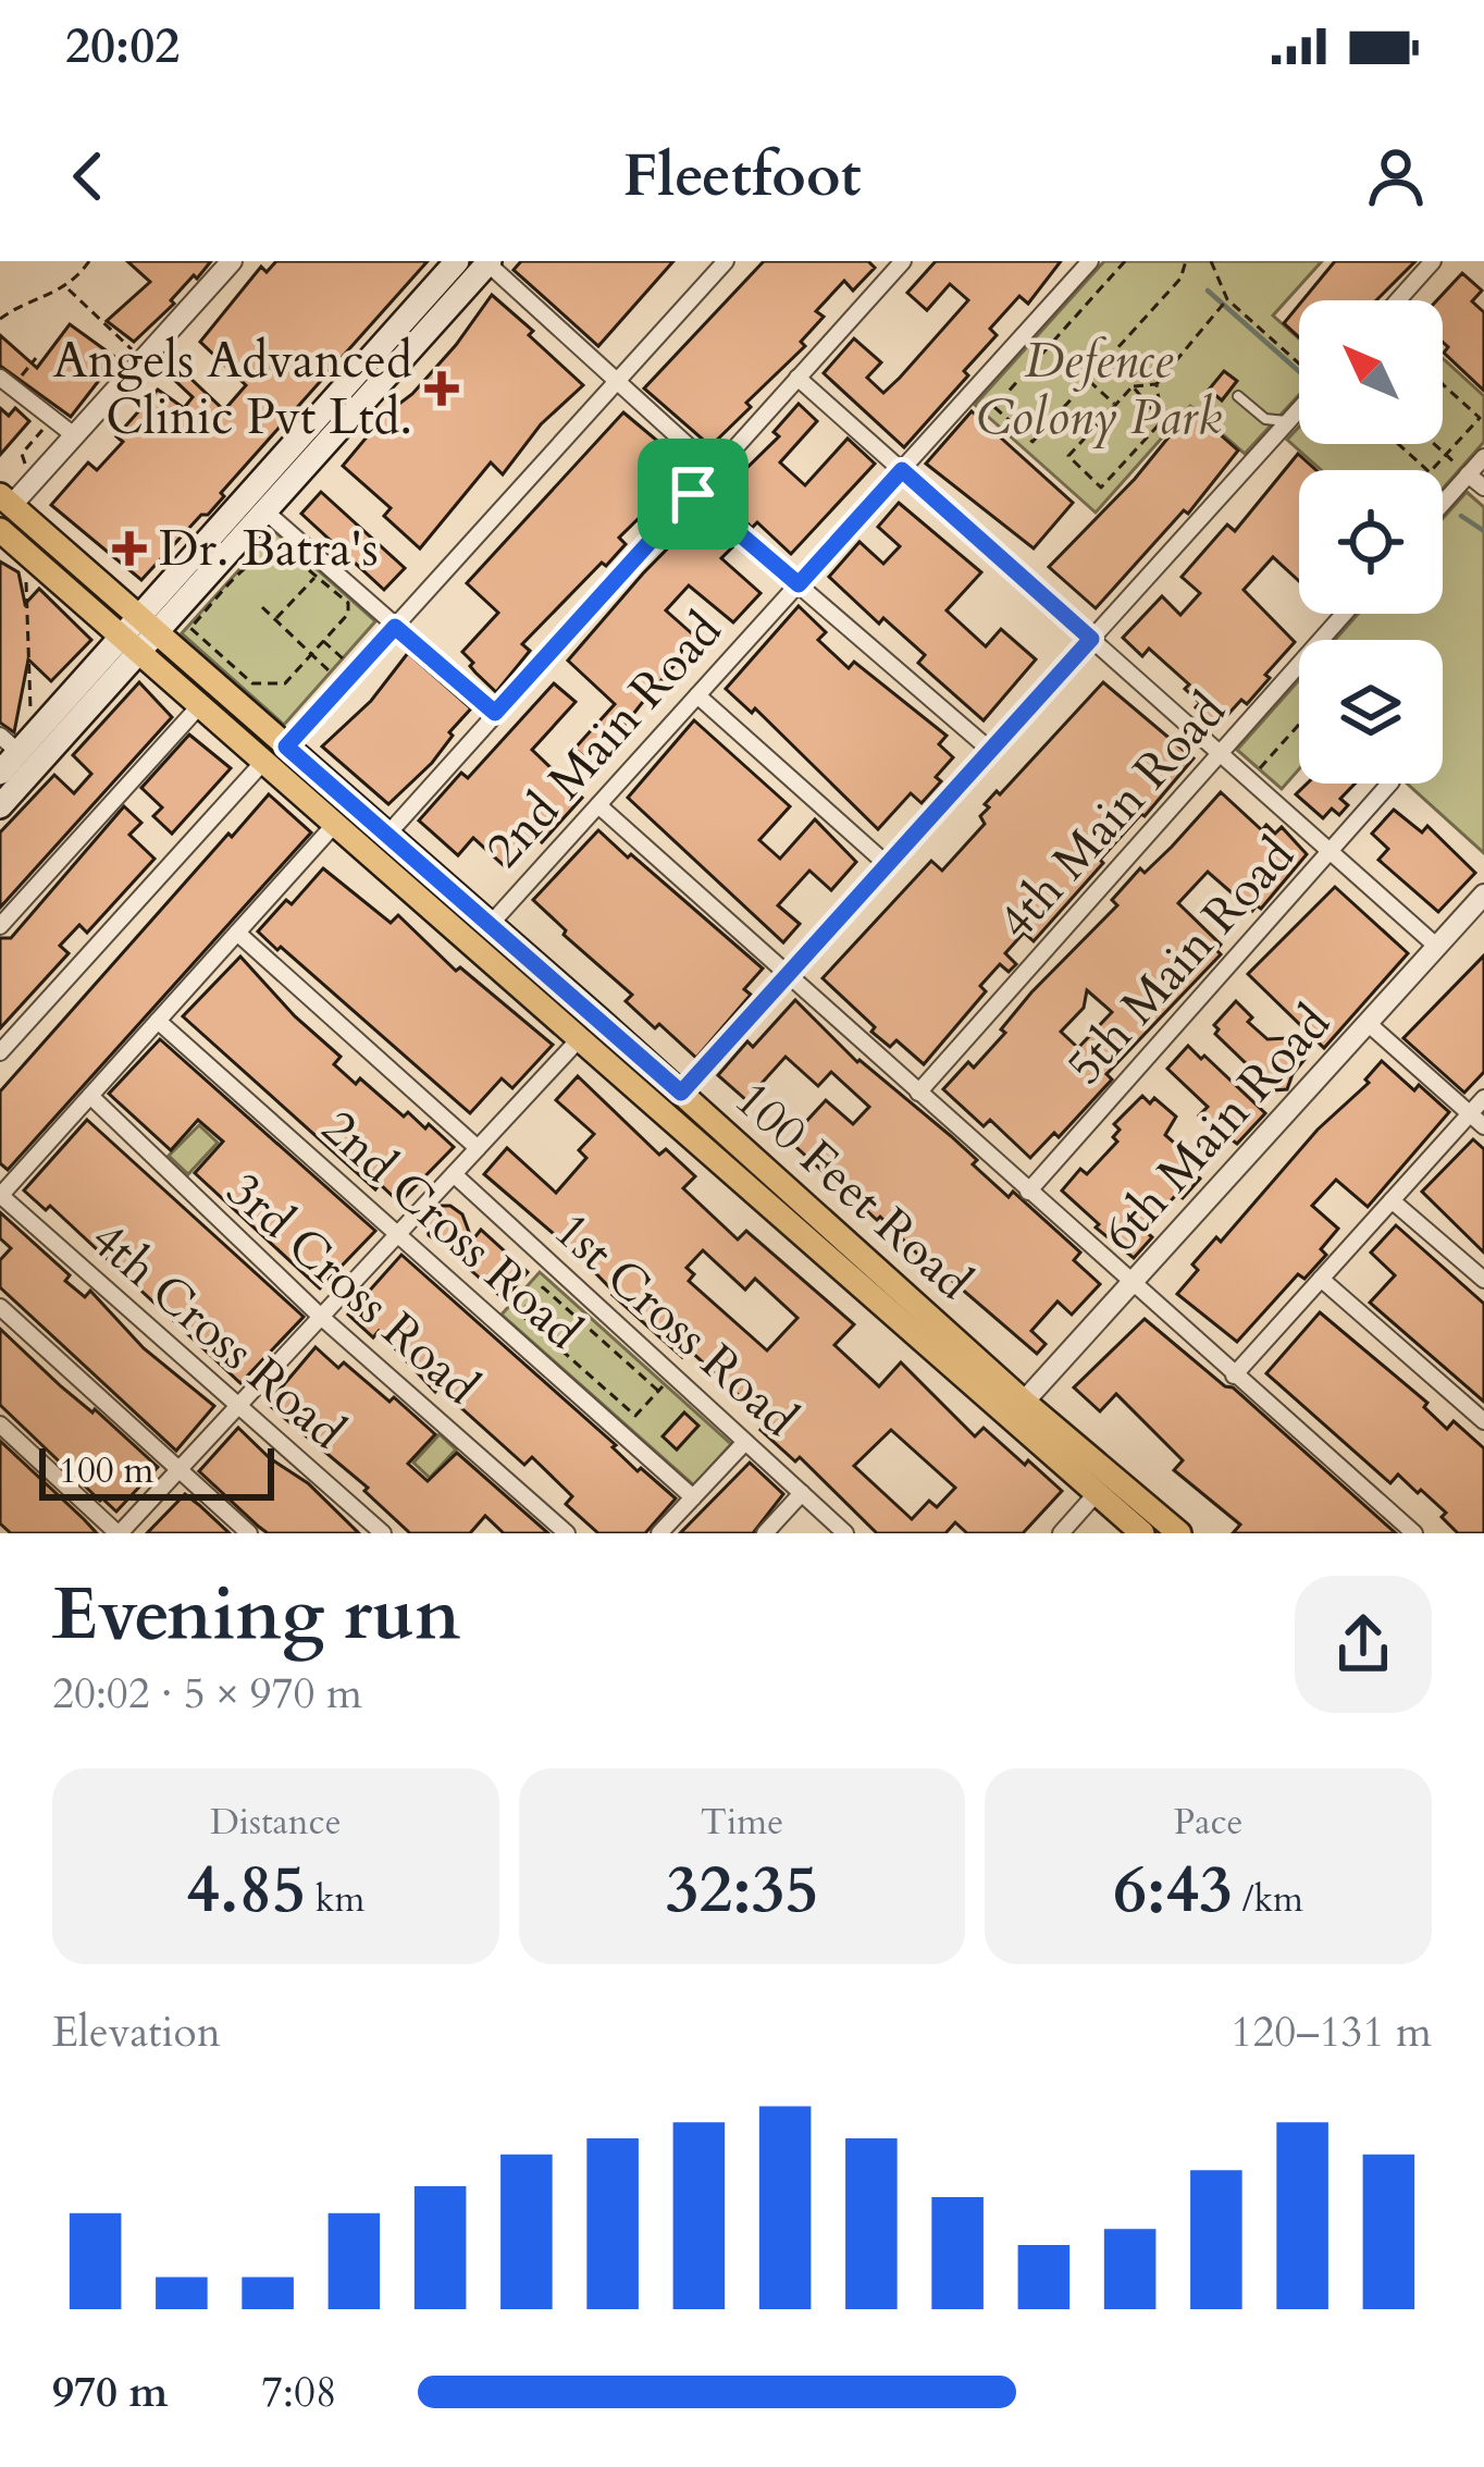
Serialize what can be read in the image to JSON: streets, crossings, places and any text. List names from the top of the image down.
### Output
{
  "streets": {
    "main road": ["100 Feet Road"],
    "street": [
      "2nd Main Road",
      "4th Main Road",
      "5th Main Road",
      "6th Main Road",
      "2nd Cross Road",
      "3rd Cross Road",
      "1st Cross Road",
      "4th Cross Road"
    ]
  },
  "crossings": [
    ["2nd Main Road", "100 Feet Road"],
    ["6th Main Road", "100 Feet Road"]
  ],
  "parks": ["Defence Colony Park"],
  "places": {
    "health": ["Angels Advanced Clinic Pvt Ltd.", "Dr. Batra's"]
  },
  "scale_bar": "100 m",
  "north": "top left",
  "page": {
    "status": "20:02",
    "header": "Fleetfoot",
    "scale": "100 m",
    "heading": ["Evening run", "20:02 · 5 × 970 m"],
    "stats": [
      ["Distance", "4.85 km"],
      ["Time", "32:35"],
      ["Pace", "6:43 /km"]
    ],
    "chart": ["Elevation", "120–131 m"],
    "list": [
      {
        "name": "970 m",
        "note": "7:08"
      }
    ]
  }
}
